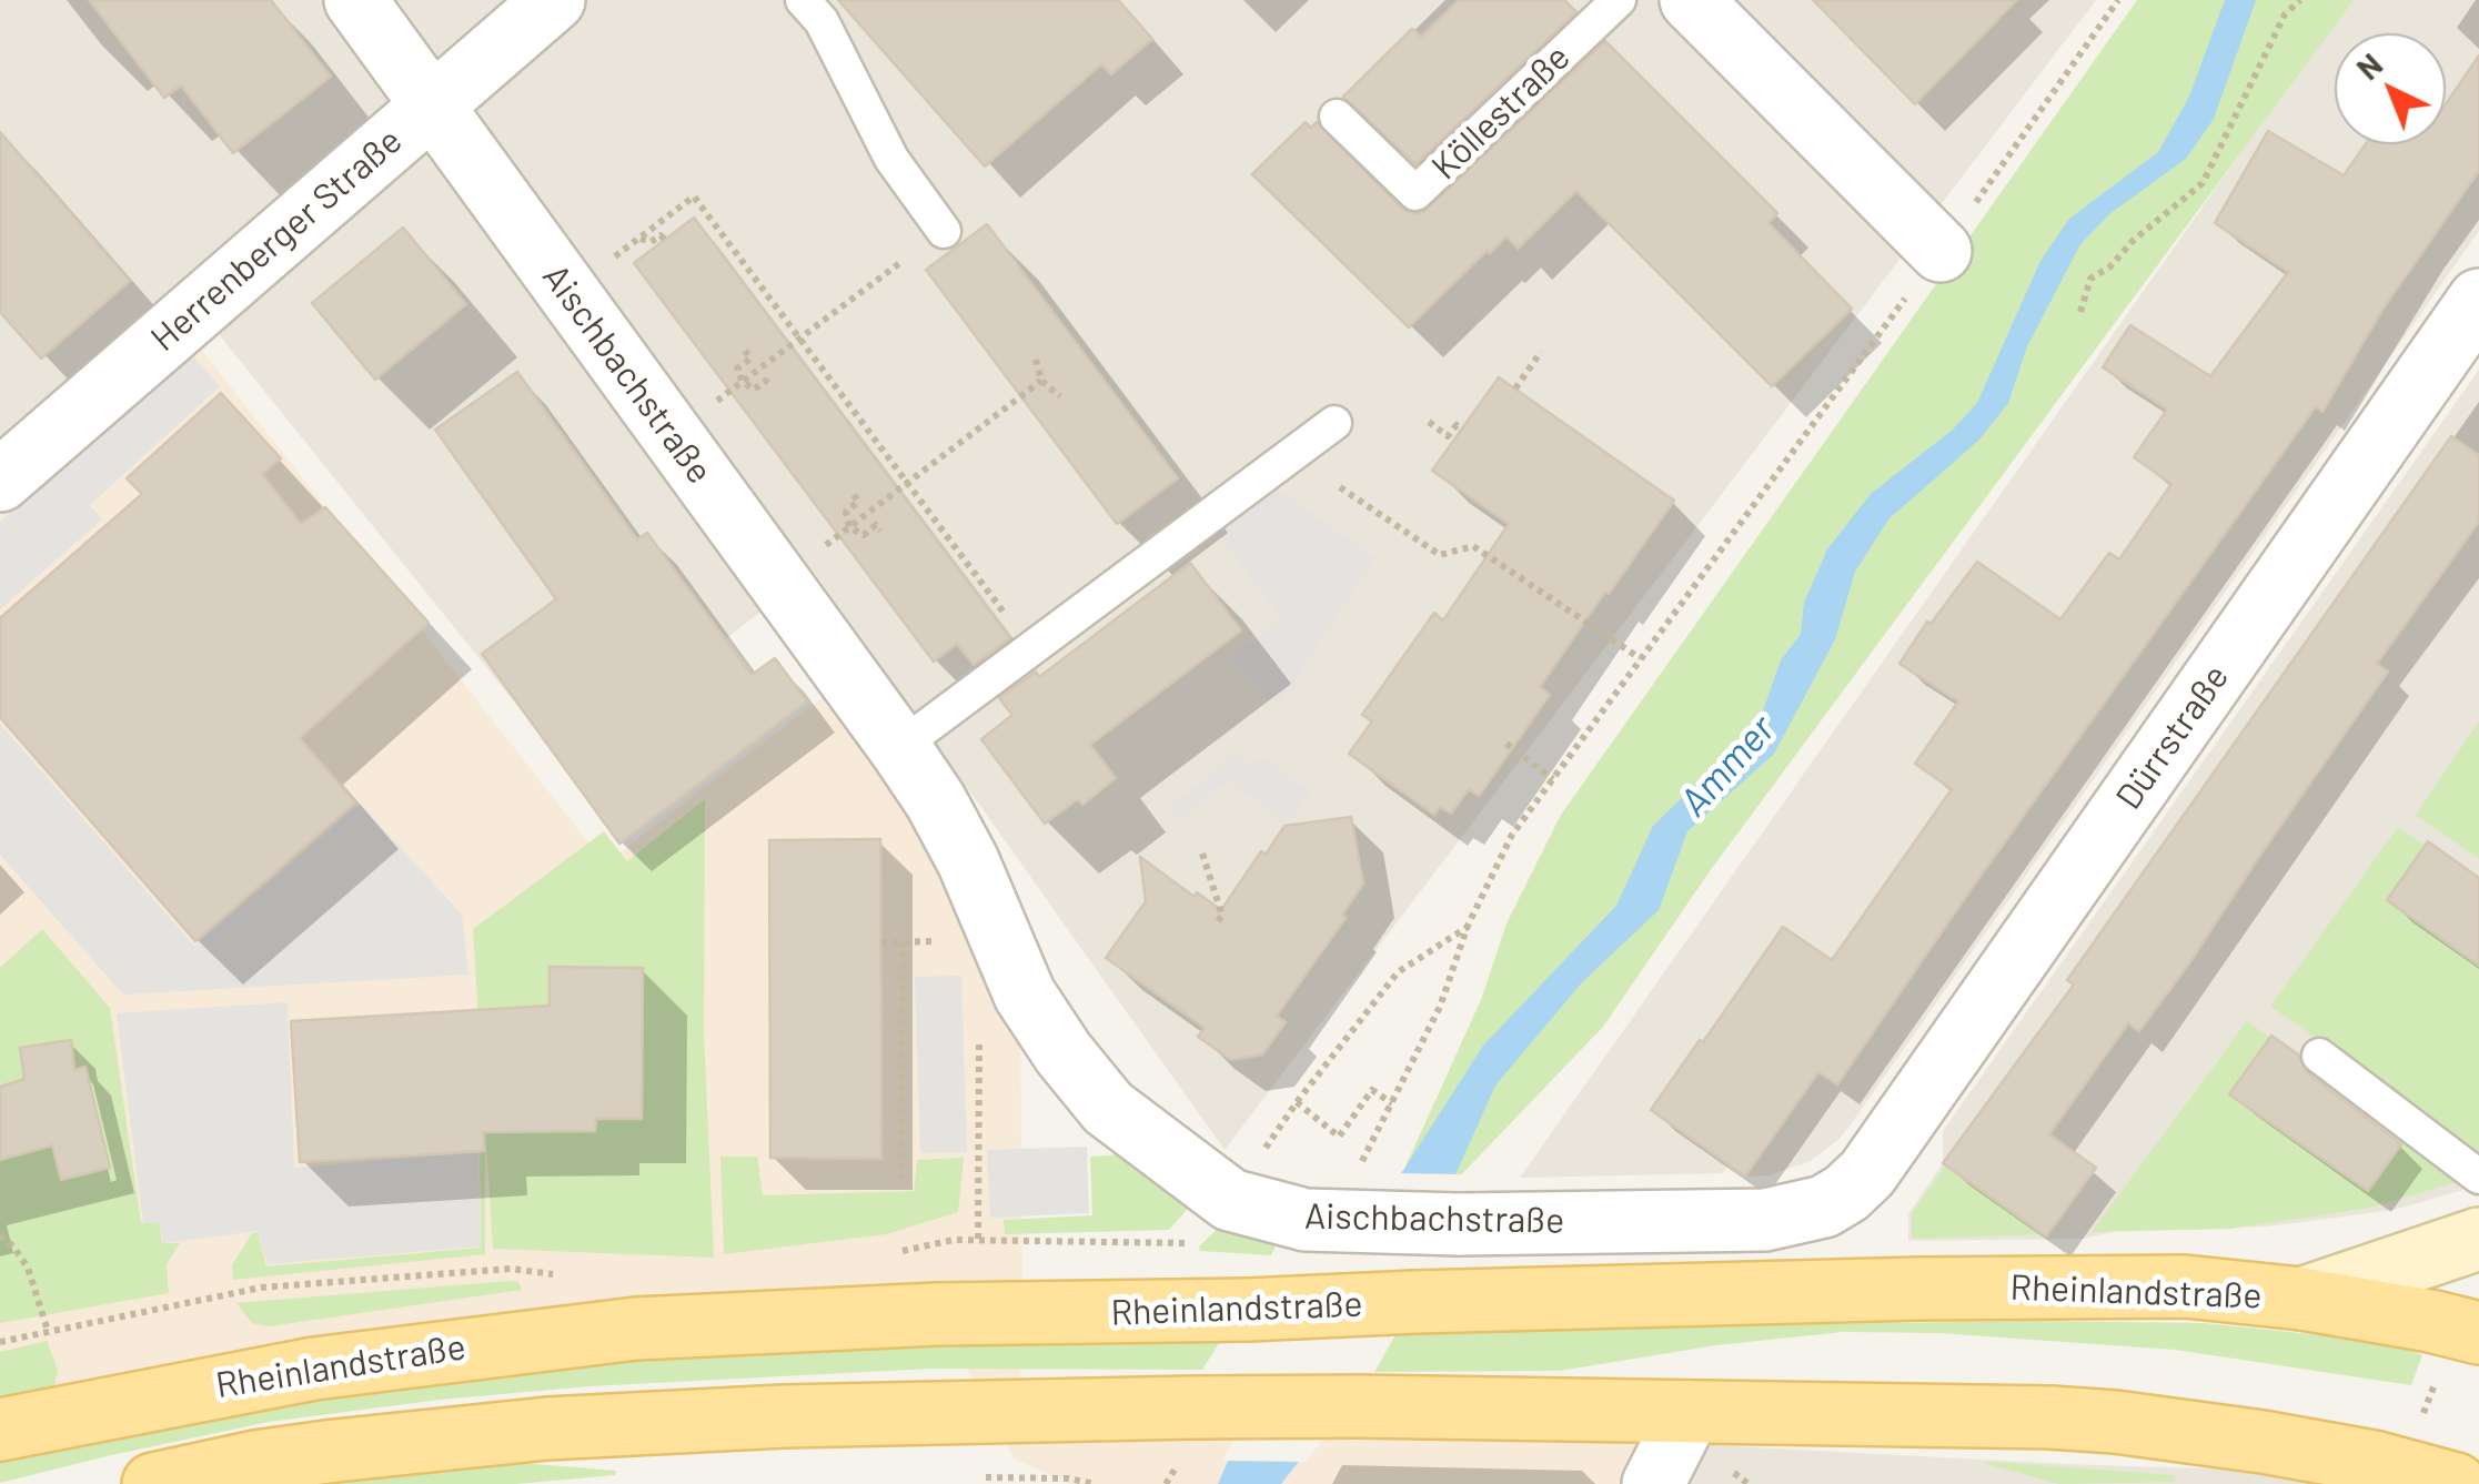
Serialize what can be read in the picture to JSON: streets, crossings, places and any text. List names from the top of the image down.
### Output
{
  "streets": {
    "main road": ["Rheinlandstraße"],
    "street": ["Herrenberger Straße", "Aischbachstraße", "Dürrstraße"],
    "lane": ["Köllestraße"]
  },
  "crossings": [
    ["Herrenberger Straße", "Aischbachstraße"],
    ["Aischbachstraße", "Dürrstraße"]
  ],
  "water": ["Ammer"],
  "north": "top left"
}
